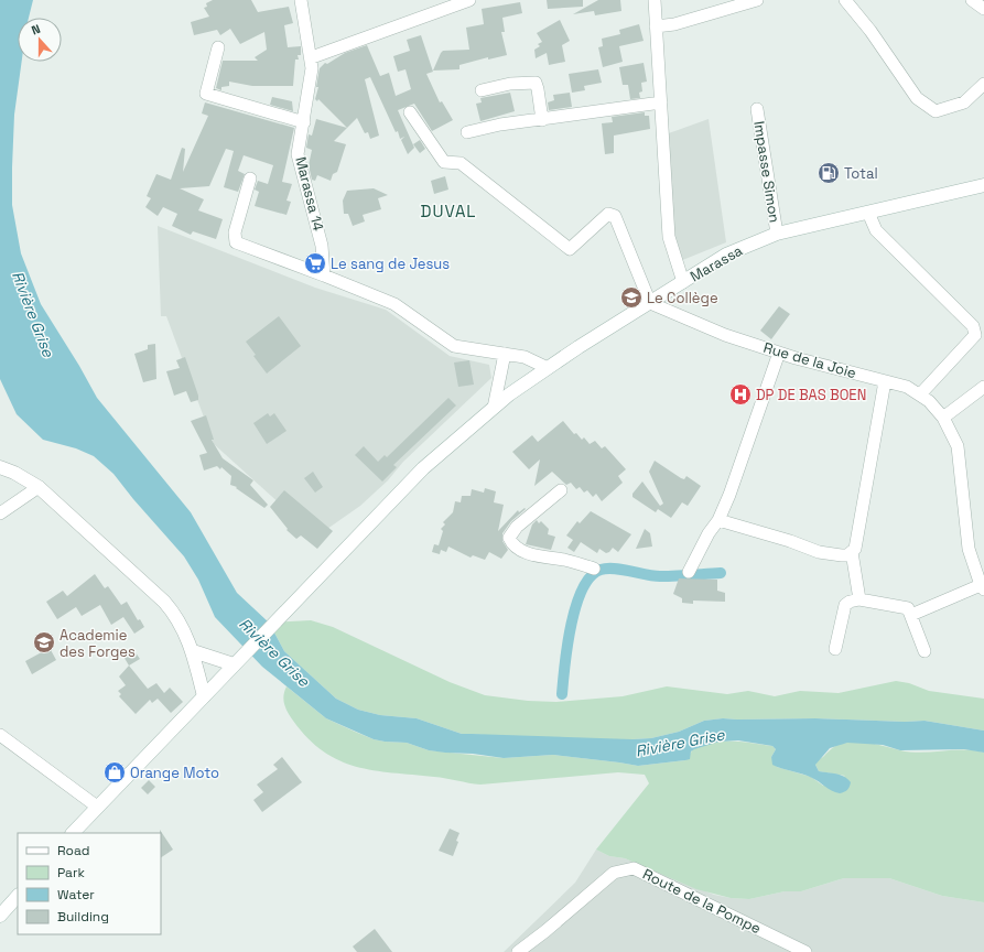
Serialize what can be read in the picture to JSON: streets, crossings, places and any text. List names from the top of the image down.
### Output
{
  "streets": {
    "main road": ["Marassa"],
    "street": [
      "Impasse Simon",
      "Marassa 14",
      "Rue de la Joie",
      "Route de la Pompe"
    ]
  },
  "crossings": [
    ["Impasse Simon", "Marassa"],
    ["Marassa", "Rue de la Joie"]
  ],
  "districts": ["DUVAL"],
  "water": ["Rivière Grise"],
  "places": {
    "fuel station": ["Total"],
    "supermarket": ["Le sang de Jesus"],
    "school or university": ["Le Collège", "Academie des Forges"],
    "hospital": ["DP DE BAS BOEN"],
    "shop": ["Orange Moto"]
  },
  "legend": [
    "Road",
    "Park",
    "Water",
    "Building"
  ],
  "north": "top"
}
